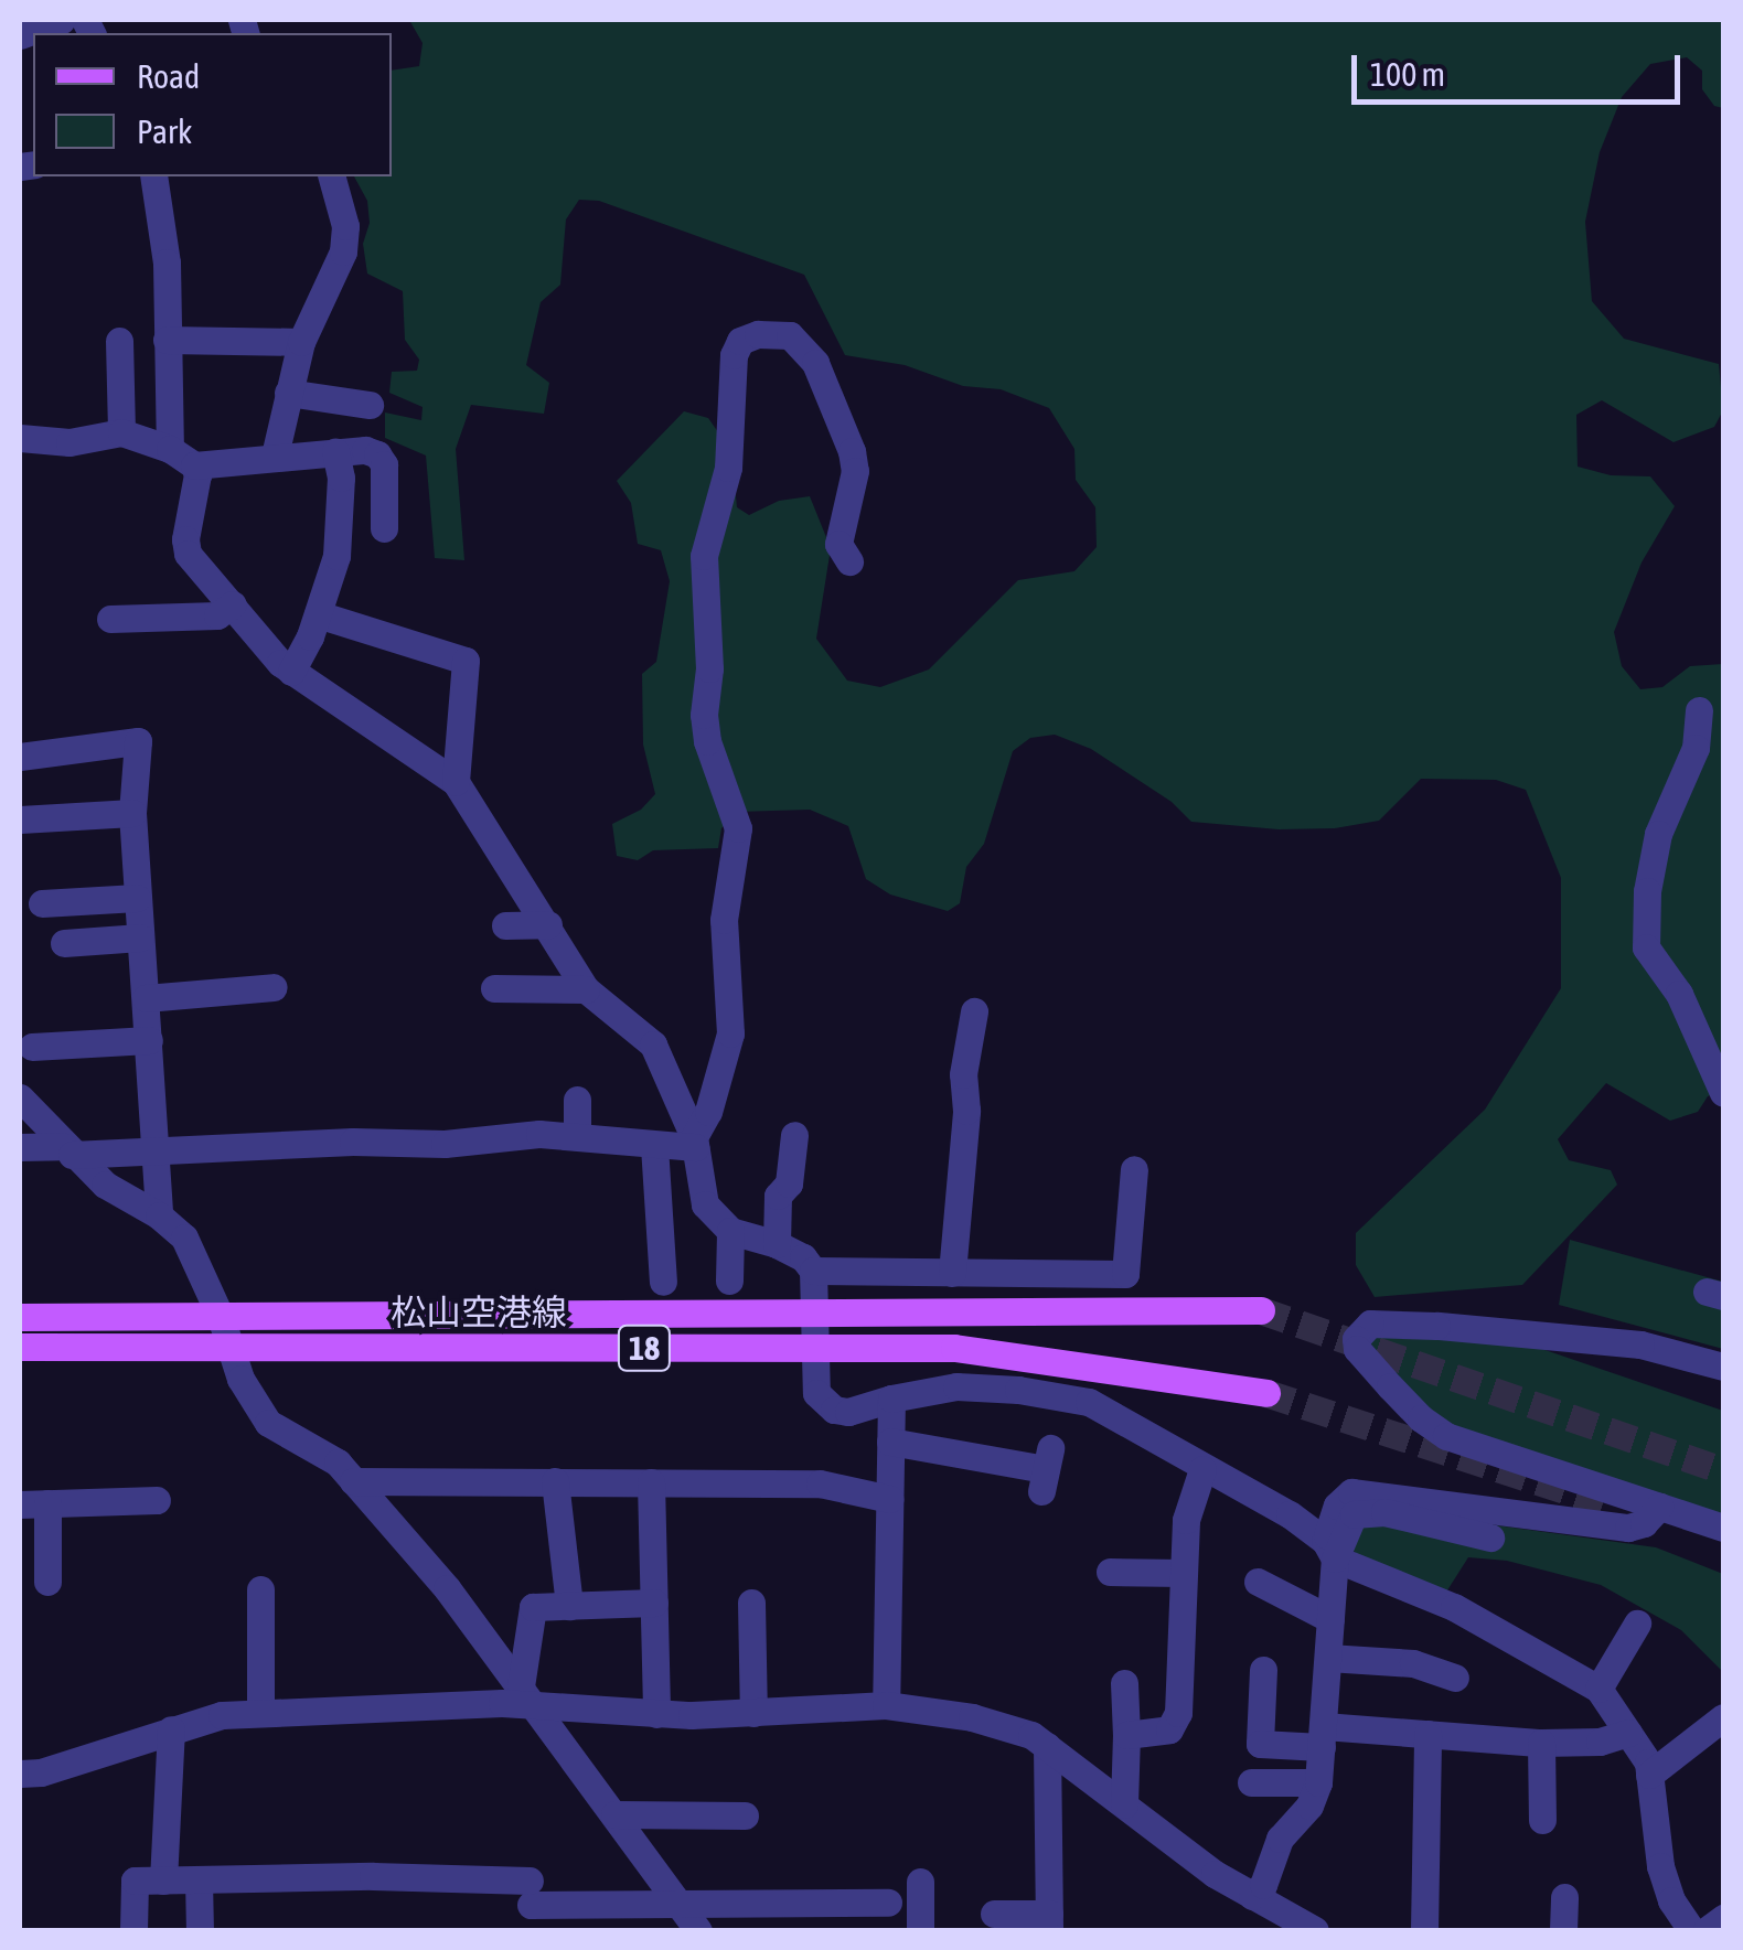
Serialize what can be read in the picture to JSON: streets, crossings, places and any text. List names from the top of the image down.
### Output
{
  "streets": {
    "main road": ["松山空港線", "18"]
  },
  "legend": ["Road", "Park"],
  "scale_bar": "100 m"
}
